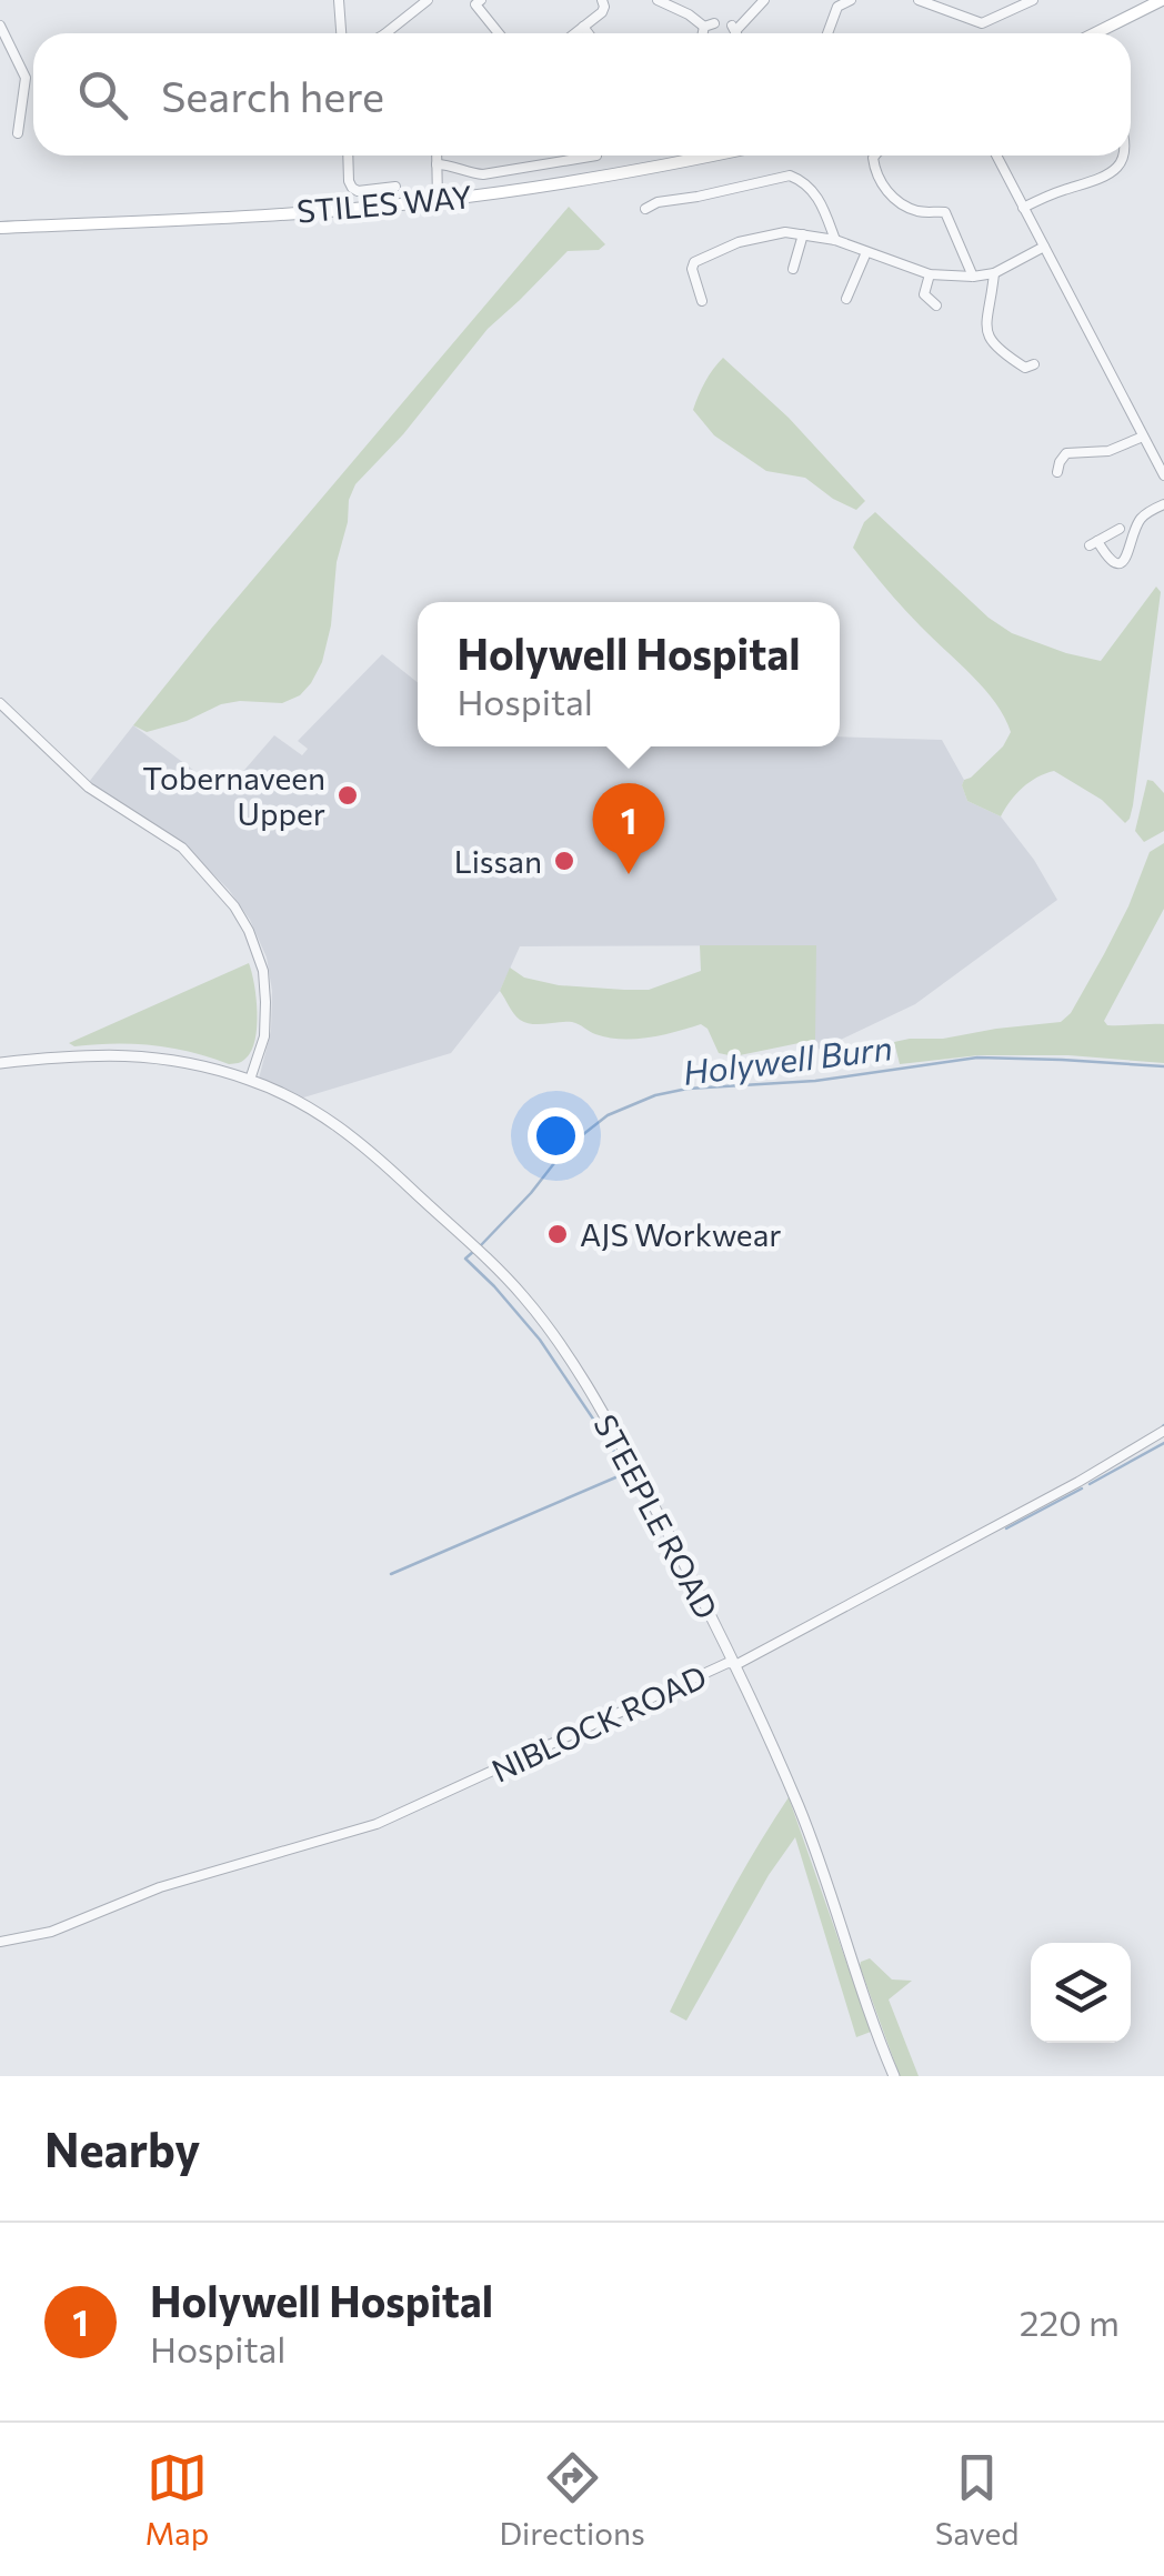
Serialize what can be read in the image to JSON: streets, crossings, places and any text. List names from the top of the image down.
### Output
{
  "streets": {
    "main road": ["STILES WAY"],
    "street": ["STEEPLE ROAD", "NIBLOCK ROAD"]
  },
  "crossings": [
    ["STEEPLE ROAD", "NIBLOCK ROAD"]
  ],
  "water": ["Holywell Burn"],
  "places": ["Tobernaveen Upper", "Lissan", "AJS Workwear"],
  "page": {
    "search": "Search here",
    "popup": ["Holywell Hospital", "Hospital"],
    "pins": "1",
    "heading": "Nearby",
    "list": [
      {
        "mark": "1",
        "name": "Holywell Hospital",
        "note": "Hospital",
        "value": "220 m"
      }
    ],
    "nav": ["Map", "Directions", "Saved"]
  }
}
